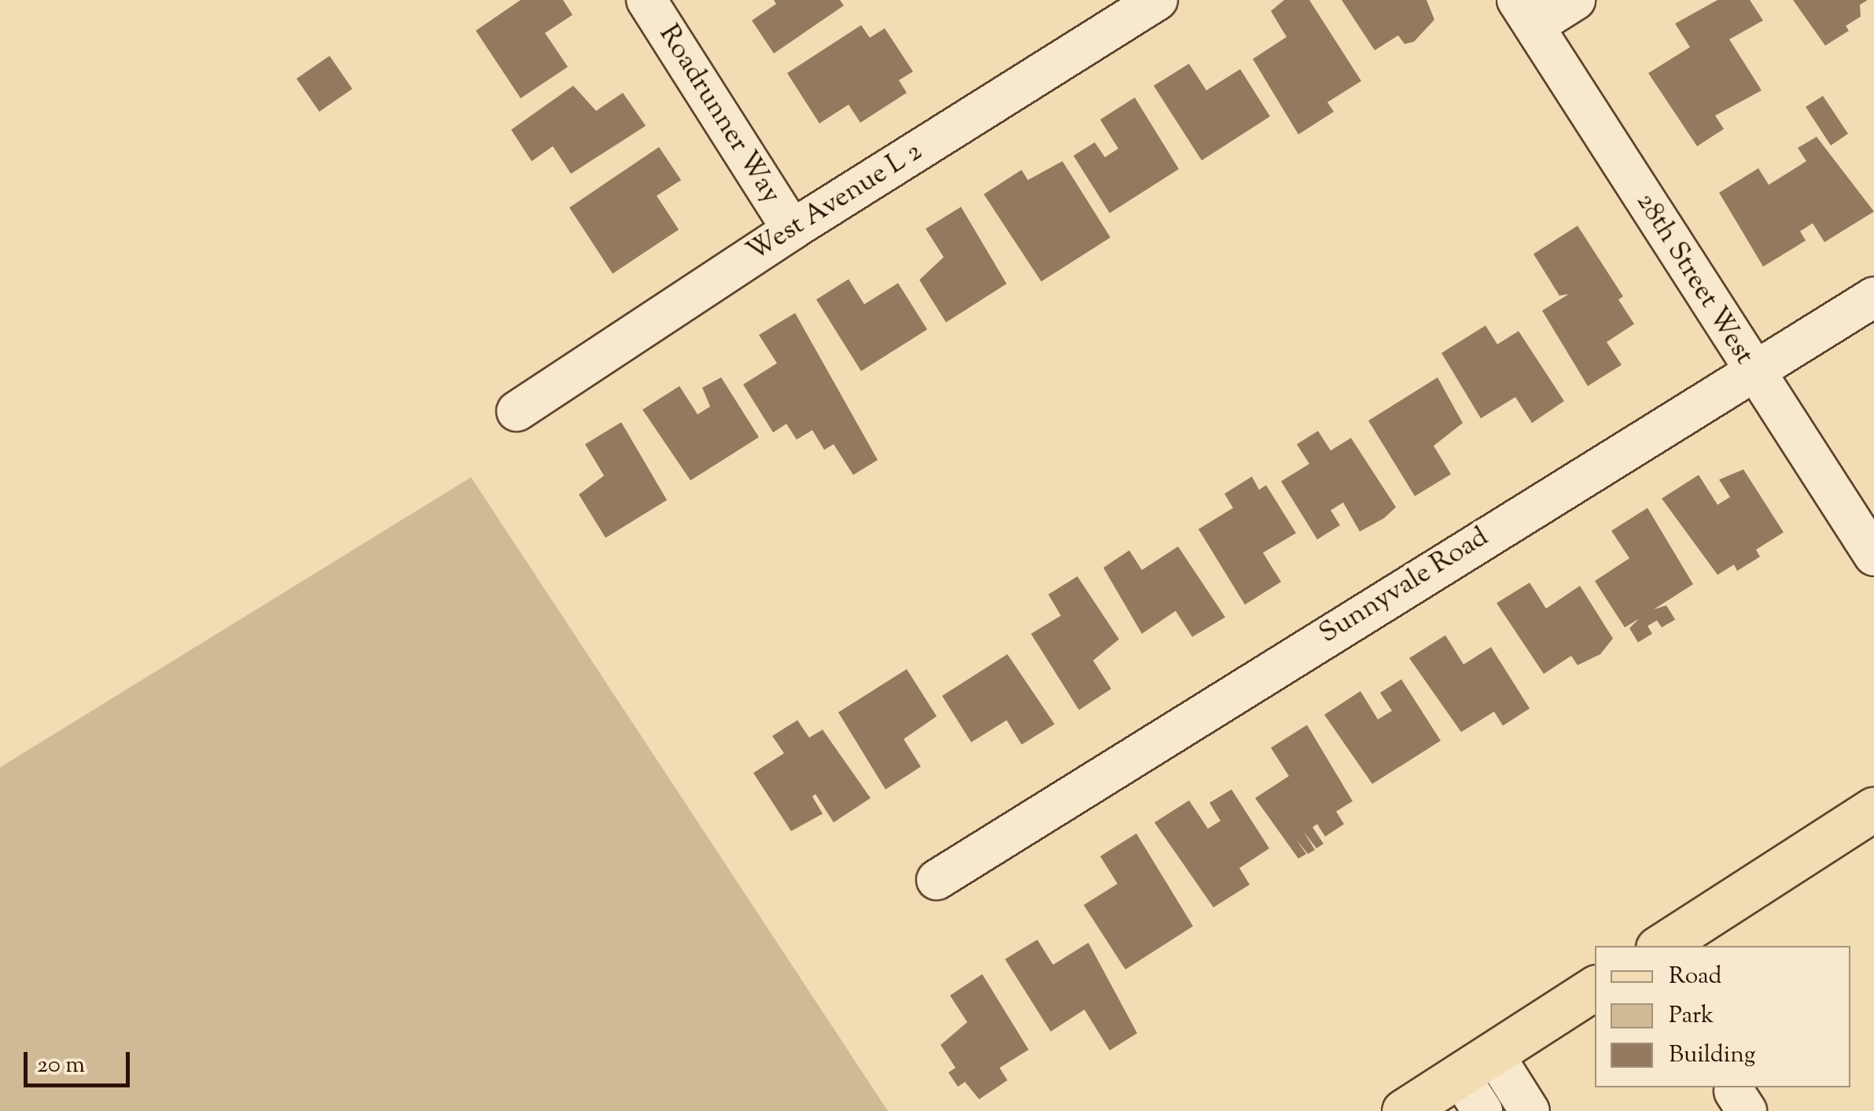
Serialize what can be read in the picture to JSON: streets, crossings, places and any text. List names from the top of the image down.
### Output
{
  "streets": {
    "street": [
      "Roadrunner Way",
      "West Avenue L 2",
      "28th Street West",
      "Sunnyvale Road"
    ]
  },
  "crossings": [
    ["Roadrunner Way", "West Avenue L 2"],
    ["28th Street West", "Sunnyvale Road"]
  ],
  "legend": ["Road", "Park", "Building"],
  "scale_bar": "20 m"
}
